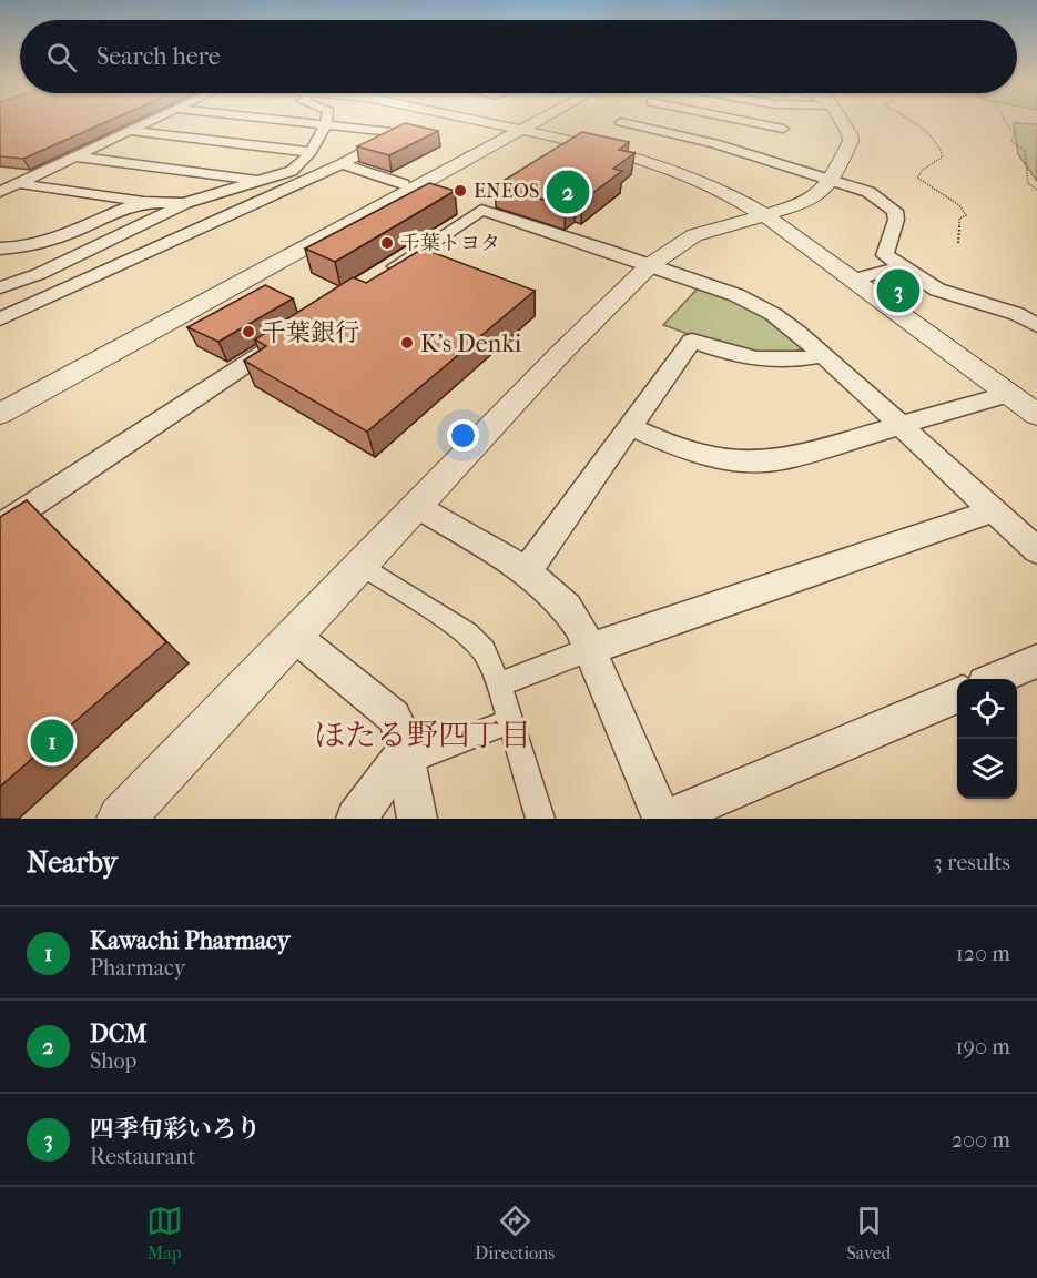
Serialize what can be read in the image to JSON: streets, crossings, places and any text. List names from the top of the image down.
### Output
{
  "districts": ["ほたる野四丁目"],
  "places": [
    "ENEOS",
    "千葉トヨタ",
    "千葉銀行",
    "K's Denki"
  ],
  "page": {
    "search": "Search here",
    "pins": ["2", "3", "1"],
    "heading": ["Nearby", "3 results"],
    "list": [
      {
        "mark": "1",
        "name": "Kawachi Pharmacy",
        "note": "Pharmacy",
        "value": "120 m"
      },
      {
        "mark": "2",
        "name": "DCM",
        "note": "Shop",
        "value": "190 m"
      },
      {
        "mark": "3",
        "name": "四季旬彩いろり",
        "note": "Restaurant",
        "value": "200 m"
      }
    ],
    "nav": ["Map", "Directions", "Saved"]
  }
}
